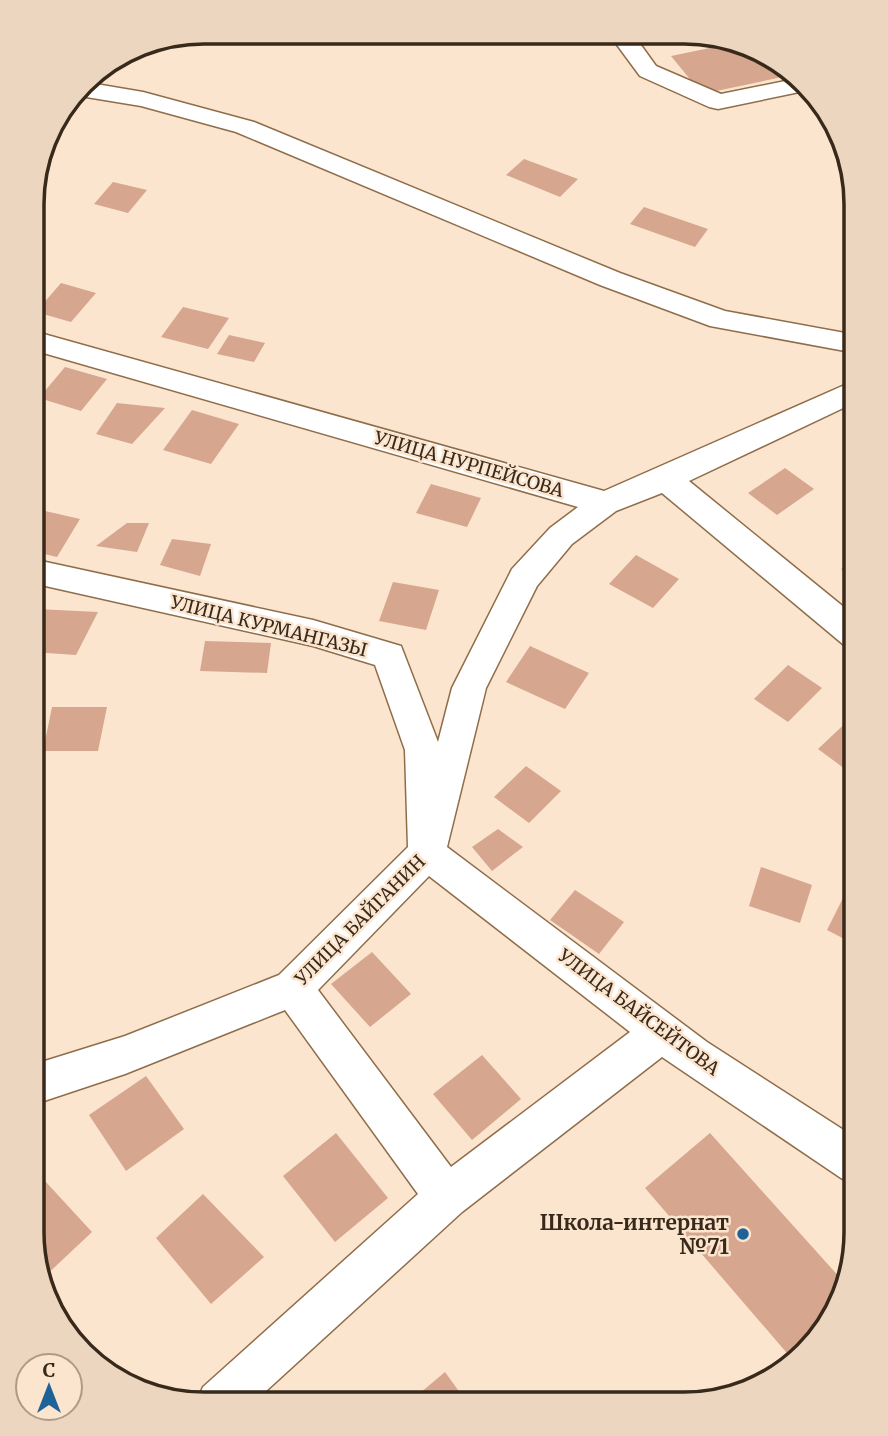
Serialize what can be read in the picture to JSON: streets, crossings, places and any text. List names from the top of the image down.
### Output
{
  "streets": {
    "street": [
      "УЛИЦА НУРПЕЙСОВА",
      "УЛИЦА КУРМАНГАЗЫ",
      "УЛИЦА БАЙГАНИН",
      "УЛИЦА БАЙСЕЙТОВА"
    ]
  },
  "crossings": [
    ["УЛИЦА НУРПЕЙСОВА", "УЛИЦА БАЙГАНИН"],
    ["УЛИЦА КУРМАНГАЗЫ", "УЛИЦА БАЙГАНИН"],
    ["УЛИЦА КУРМАНГАЗЫ", "УЛИЦА БАЙСЕЙТОВА"],
    ["УЛИЦА БАЙГАНИН", "УЛИЦА БАЙСЕЙТОВА"]
  ],
  "places": ["Школа-интернат №71"],
  "north": "top"
}
